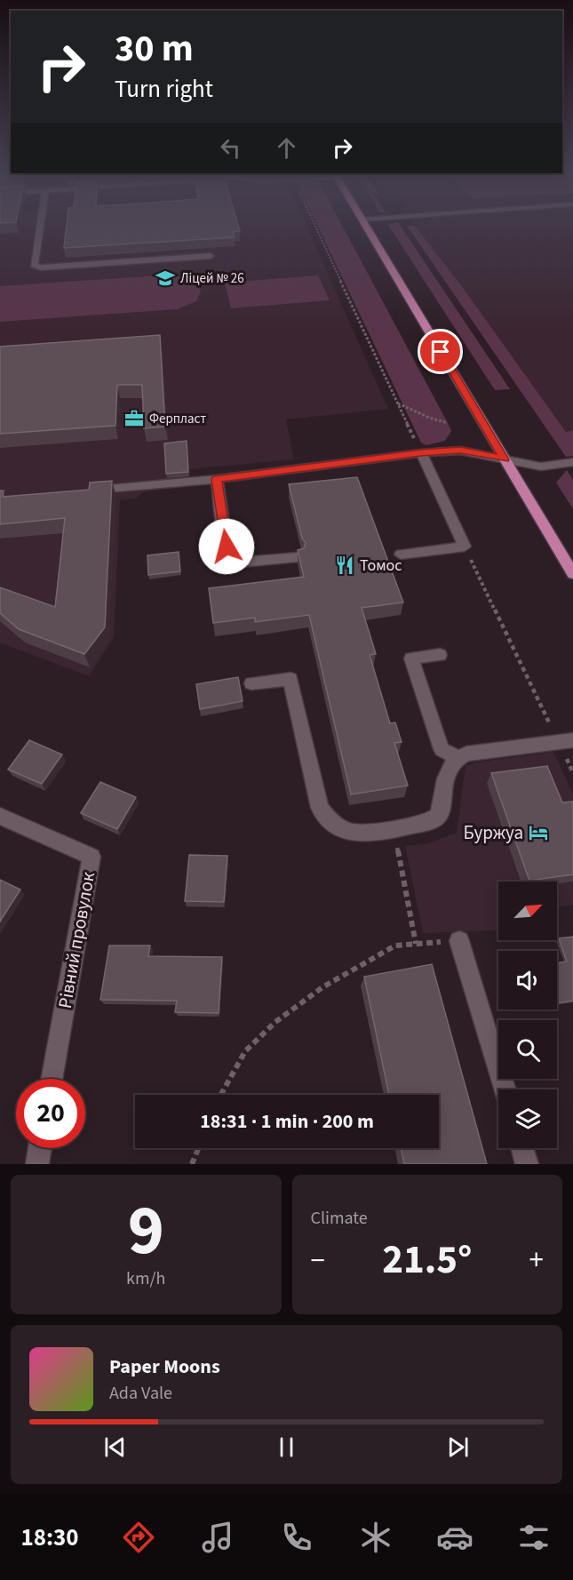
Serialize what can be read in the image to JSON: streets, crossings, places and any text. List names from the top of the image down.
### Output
{
  "streets": {
    "street": ["Рівний провулок"]
  },
  "places": {
    "school or university": ["Ліцей № 26"],
    "office": ["Ферпласт"],
    "restaurant": ["Томос"],
    "hotel": ["Буржуа"]
  },
  "north": "top right",
  "page": {
    "turn": ["30 m", "Turn right"],
    "limit": "20",
    "trip": "18:31 · 1 min · 200 m",
    "tile": [
      ["9", "km/h"],
      "Climate"
    ],
    "heat": ["−", "21.5°", "+"],
    "song": ["Paper Moons", "Ada Vale"],
    "tabs": "18:30"
  }
}
